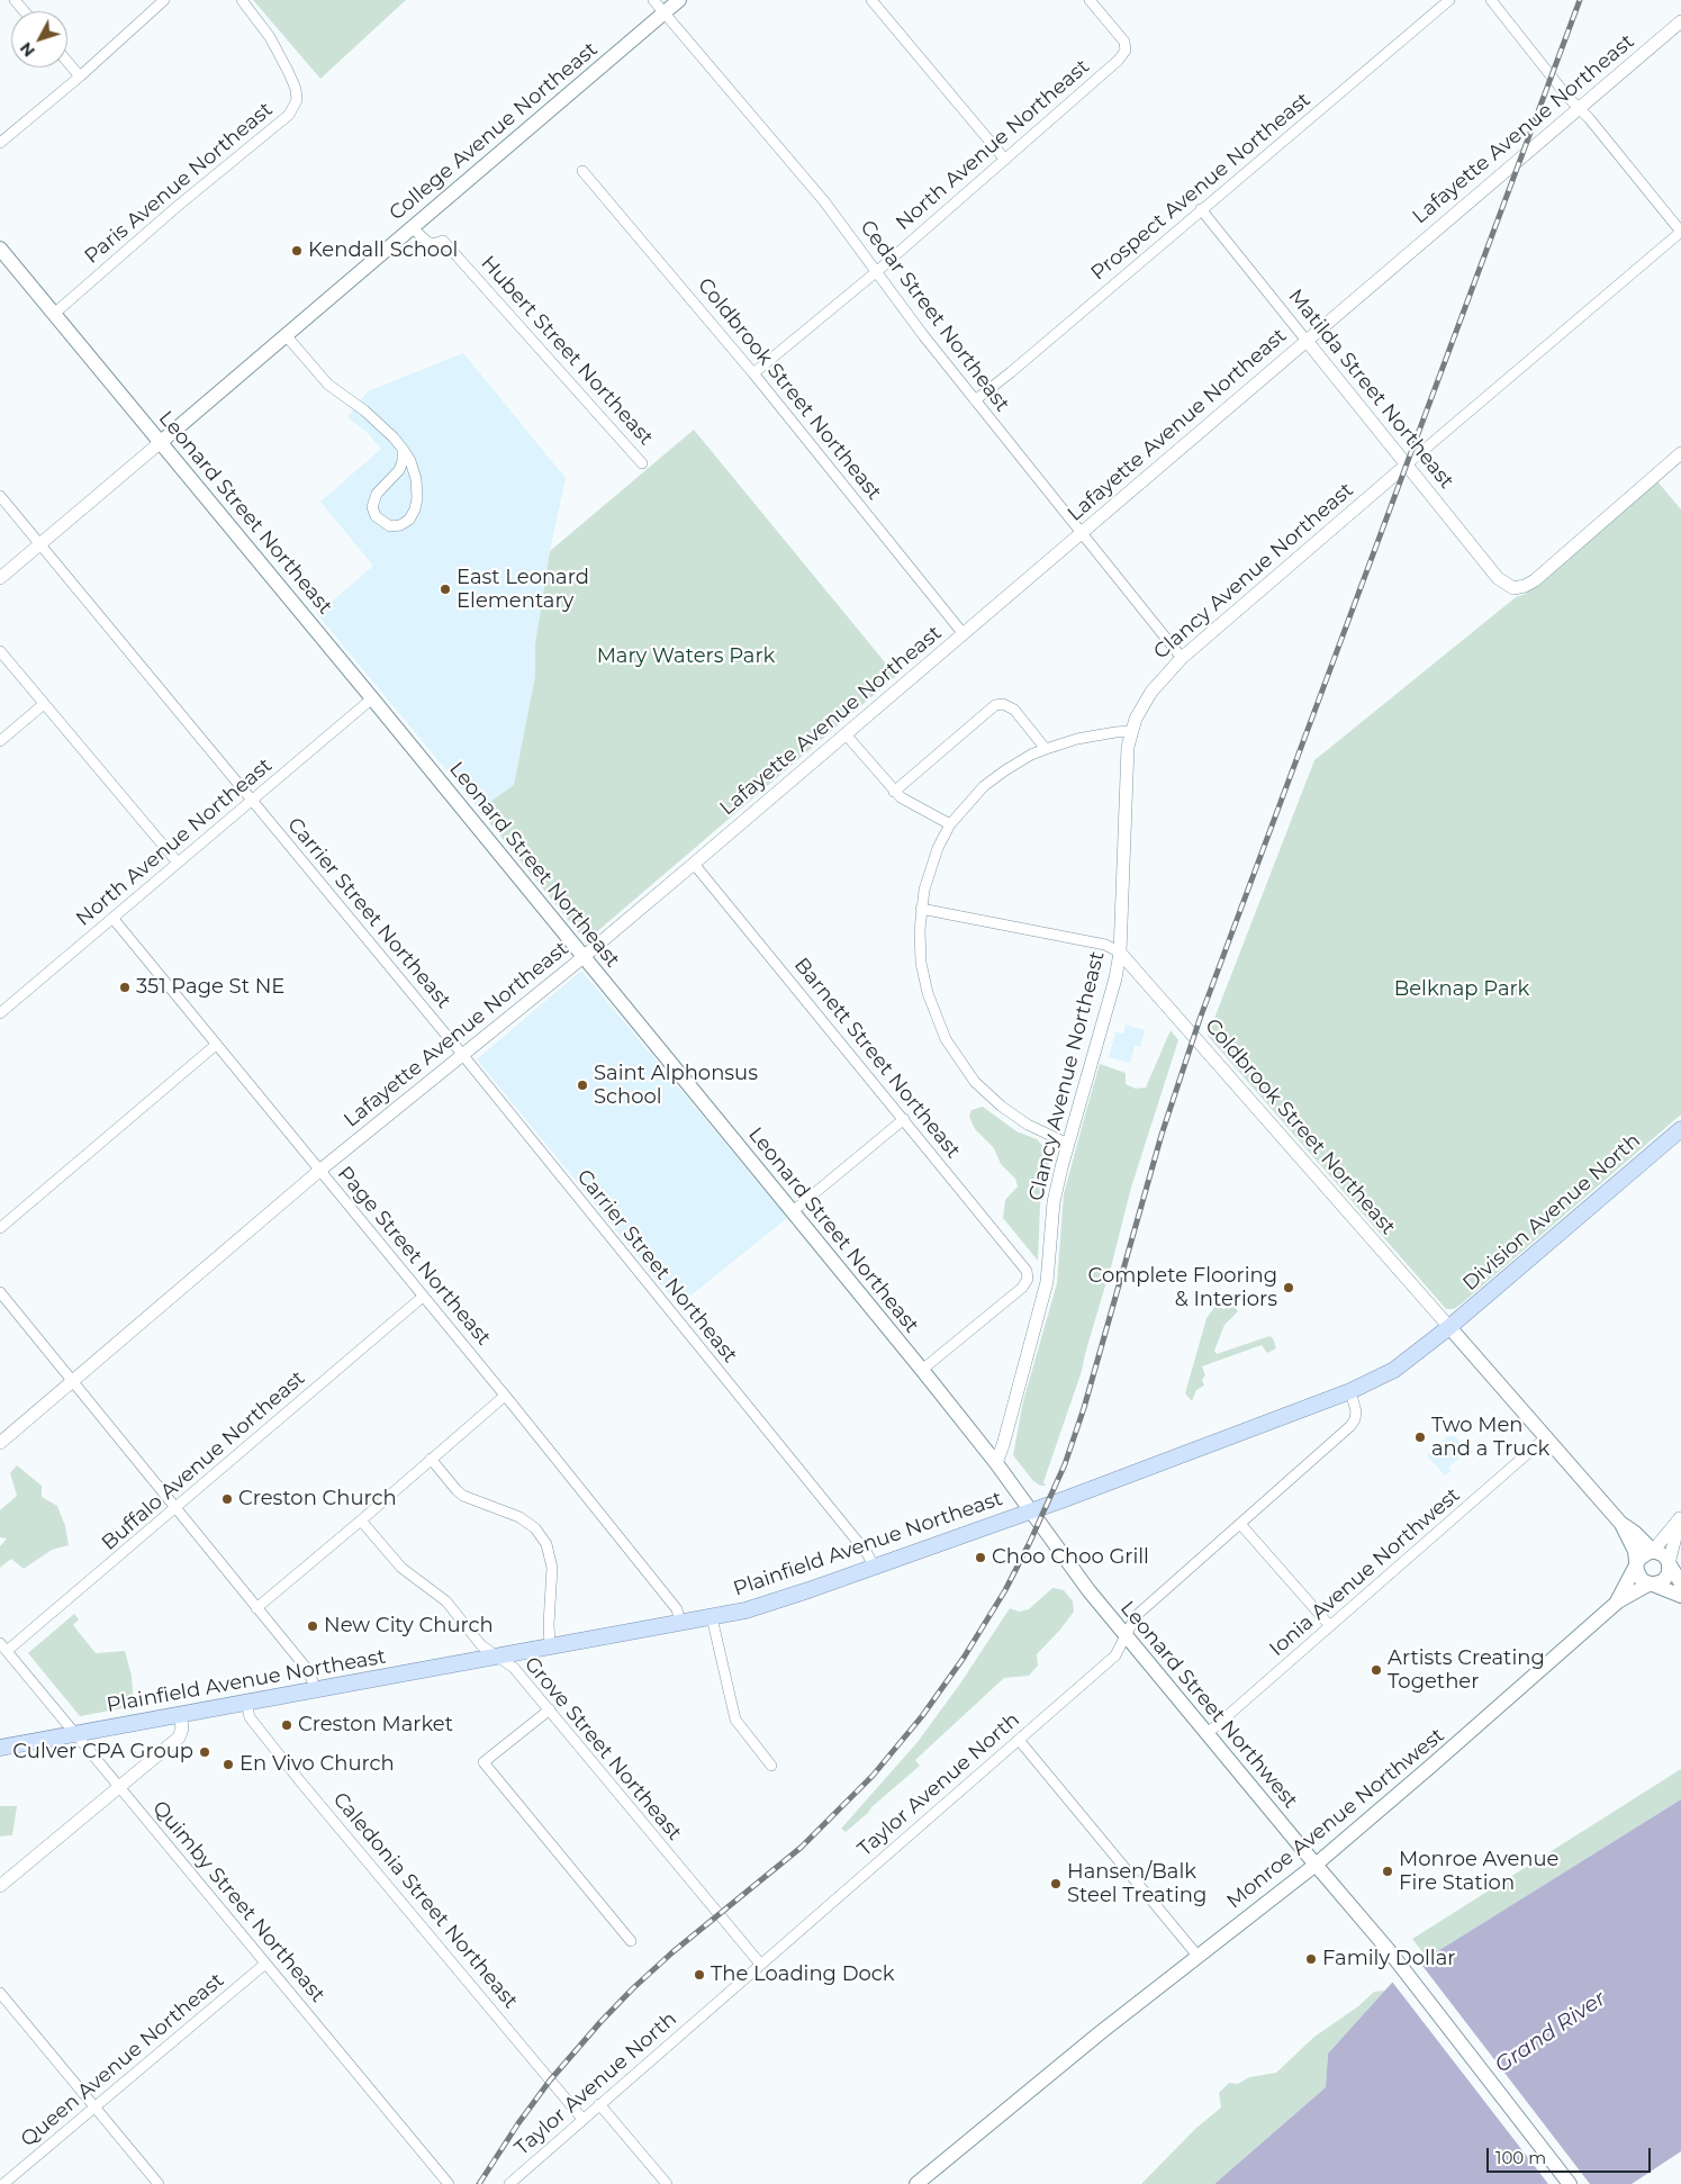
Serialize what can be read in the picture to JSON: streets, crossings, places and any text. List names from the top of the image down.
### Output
{
  "streets": {
    "main road": [
      "College Avenue Northeast",
      "Leonard Street Northeast",
      "Division Avenue North",
      "Plainfield Avenue Northeast",
      "Leonard Street Northwest",
      "Monroe Avenue Northwest"
    ],
    "street": [
      "Lafayette Avenue Northeast",
      "North Avenue Northeast",
      "Paris Avenue Northeast",
      "Prospect Avenue Northeast",
      "Cedar Street Northeast",
      "Hubert Street Northeast",
      "Coldbrook Street Northeast",
      "Matilda Street Northeast",
      "Clancy Avenue Northeast",
      "Carrier Street Northeast",
      "Barnett Street Northeast",
      "Page Street Northeast",
      "Buffalo Avenue Northeast",
      "Ionia Avenue Northwest",
      "Grove Street Northeast",
      "Taylor Avenue North",
      "Caledonia Street Northeast",
      "Quimby Street Northeast",
      "Queen Avenue Northeast"
    ]
  },
  "crossings": [
    ["Lafayette Avenue Northeast", "Cedar Street Northeast"],
    ["Lafayette Avenue Northeast", "Coldbrook Street Northeast"],
    ["Lafayette Avenue Northeast", "Matilda Street Northeast"],
    ["Lafayette Avenue Northeast", "Leonard Street Northeast"],
    ["Lafayette Avenue Northeast", "Carrier Street Northeast"],
    ["Lafayette Avenue Northeast", "Barnett Street Northeast"],
    ["Lafayette Avenue Northeast", "Page Street Northeast"],
    ["College Avenue Northeast", "Cedar Street Northeast"],
    ["College Avenue Northeast", "Hubert Street Northeast"],
    ["College Avenue Northeast", "Leonard Street Northeast"],
    ["College Avenue Northeast", "Carrier Street Northeast"],
    ["North Avenue Northeast", "Cedar Street Northeast"],
    ["North Avenue Northeast", "Coldbrook Street Northeast"],
    ["North Avenue Northeast", "Leonard Street Northeast"],
    ["North Avenue Northeast", "Carrier Street Northeast"],
    ["North Avenue Northeast", "Page Street Northeast"],
    ["Paris Avenue Northeast", "Leonard Street Northeast"],
    ["Prospect Avenue Northeast", "Cedar Street Northeast"],
    ["Prospect Avenue Northeast", "Matilda Street Northeast"],
    ["Cedar Street Northeast", "Clancy Avenue Northeast"],
    ["Coldbrook Street Northeast", "Clancy Avenue Northeast"],
    ["Coldbrook Street Northeast", "Division Avenue North"],
    ["Coldbrook Street Northeast", "Plainfield Avenue Northeast"],
    ["Matilda Street Northeast", "Clancy Avenue Northeast"],
    ["Leonard Street Northeast", "Clancy Avenue Northeast"],
    ["Leonard Street Northeast", "Barnett Street Northeast"],
    ["Leonard Street Northeast", "Plainfield Avenue Northeast"],
    ["Leonard Street Northeast", "Leonard Street Northwest"],
    ["Carrier Street Northeast", "Plainfield Avenue Northeast"],
    ["Division Avenue North", "Plainfield Avenue Northeast"],
    ["Page Street Northeast", "Buffalo Avenue Northeast"],
    ["Page Street Northeast", "Plainfield Avenue Northeast"],
    ["Buffalo Avenue Northeast", "Quimby Street Northeast"],
    ["Plainfield Avenue Northeast", "Leonard Street Northwest"],
    ["Plainfield Avenue Northeast", "Grove Street Northeast"],
    ["Plainfield Avenue Northeast", "Taylor Avenue North"],
    ["Plainfield Avenue Northeast", "Caledonia Street Northeast"],
    ["Plainfield Avenue Northeast", "Quimby Street Northeast"],
    ["Ionia Avenue Northwest", "Leonard Street Northwest"],
    ["Leonard Street Northwest", "Taylor Avenue North"],
    ["Leonard Street Northwest", "Monroe Avenue Northwest"],
    ["Grove Street Northeast", "Taylor Avenue North"],
    ["Taylor Avenue North", "Caledonia Street Northeast"],
    ["Quimby Street Northeast", "Queen Avenue Northeast"]
  ],
  "water": ["Grand River"],
  "parks": ["Mary Waters Park", "Belknap Park"],
  "places": [
    "Kendall School",
    "East Leonard Elementary",
    "351 Page St NE",
    "Saint Alphonsus School",
    "Complete Flooring & Interiors",
    "Two Men and a Truck",
    "Creston Church",
    "Choo Choo Grill",
    "New City Church",
    "Artists Creating Together",
    "Creston Market",
    "Culver CPA Group",
    "En Vivo Church",
    "Monroe Avenue Fire Station",
    "Hansen/Balk Steel Treating",
    "Family Dollar",
    "The Loading Dock"
  ],
  "scale_bar": "100 m",
  "north": "bottom left"
}
